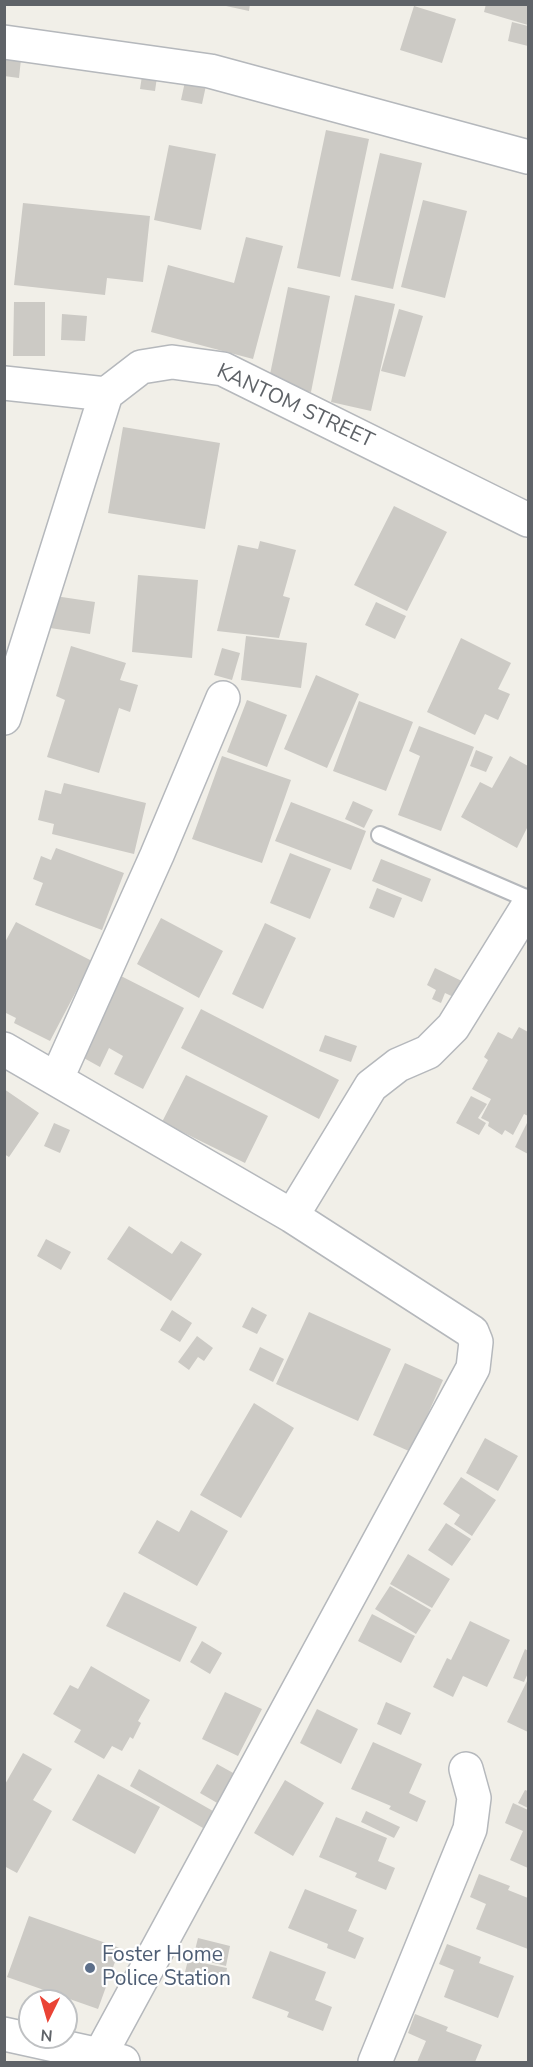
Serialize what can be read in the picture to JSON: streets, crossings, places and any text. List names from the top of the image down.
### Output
{
  "streets": {
    "street": ["KANTOM STREET"]
  },
  "places": ["Foster Home Police Station"],
  "north": "bottom"
}
